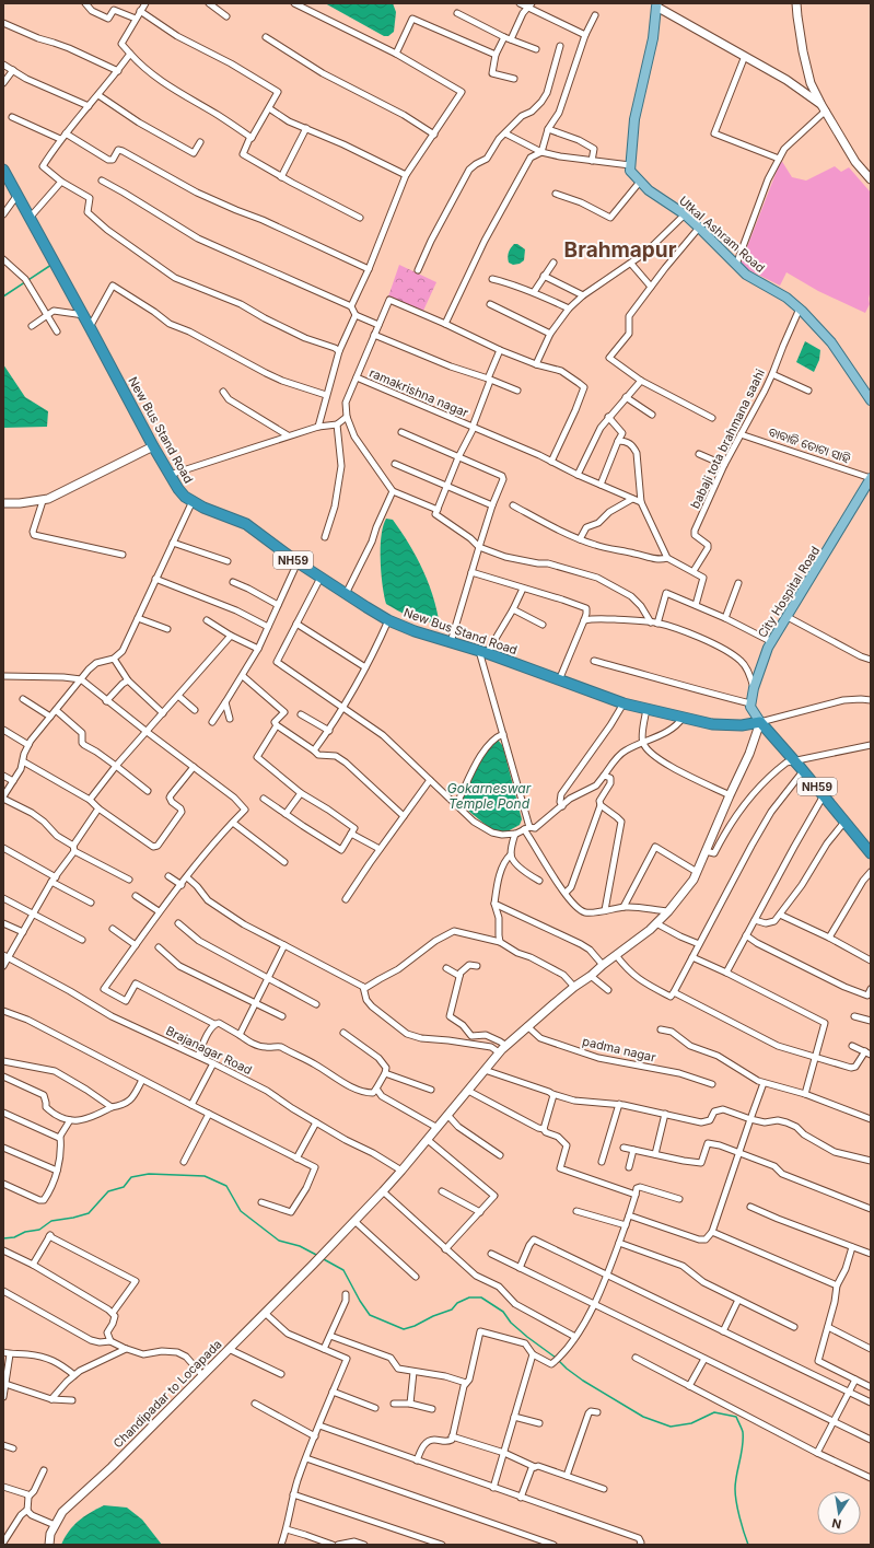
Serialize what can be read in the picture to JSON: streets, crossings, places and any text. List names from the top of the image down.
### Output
{
  "streets": {
    "highway": ["New Bus Stand Road", "NH59"],
    "main road": ["Utkal Ashram Road", "City Hospital Road"],
    "street": [
      "ramakrishna nagar",
      "babaji tota brahmana saahi",
      "ବାବାଜି ତୋଟା ସାହି",
      "padma nagar",
      "Brajanagar Road",
      "Chandipadar to Locapada"
    ]
  },
  "crossings": [
    ["Utkal Ashram Road", "babaji tota brahmana saahi"],
    ["New Bus Stand Road", "NH59"],
    ["New Bus Stand Road", "Chandipadar to Locapada"],
    ["babaji tota brahmana saahi", "ବାବାଜି ତୋଟା ସାହି"],
    ["ବାବାଜି ତୋଟା ସାହି", "City Hospital Road"],
    ["NH59", "Chandipadar to Locapada"],
    ["padma nagar", "Chandipadar to Locapada"],
    ["Brajanagar Road", "Chandipadar to Locapada"]
  ],
  "districts": ["Brahmapur"],
  "water": ["Gokarneswar Temple Pond"],
  "north": "bottom"
}
